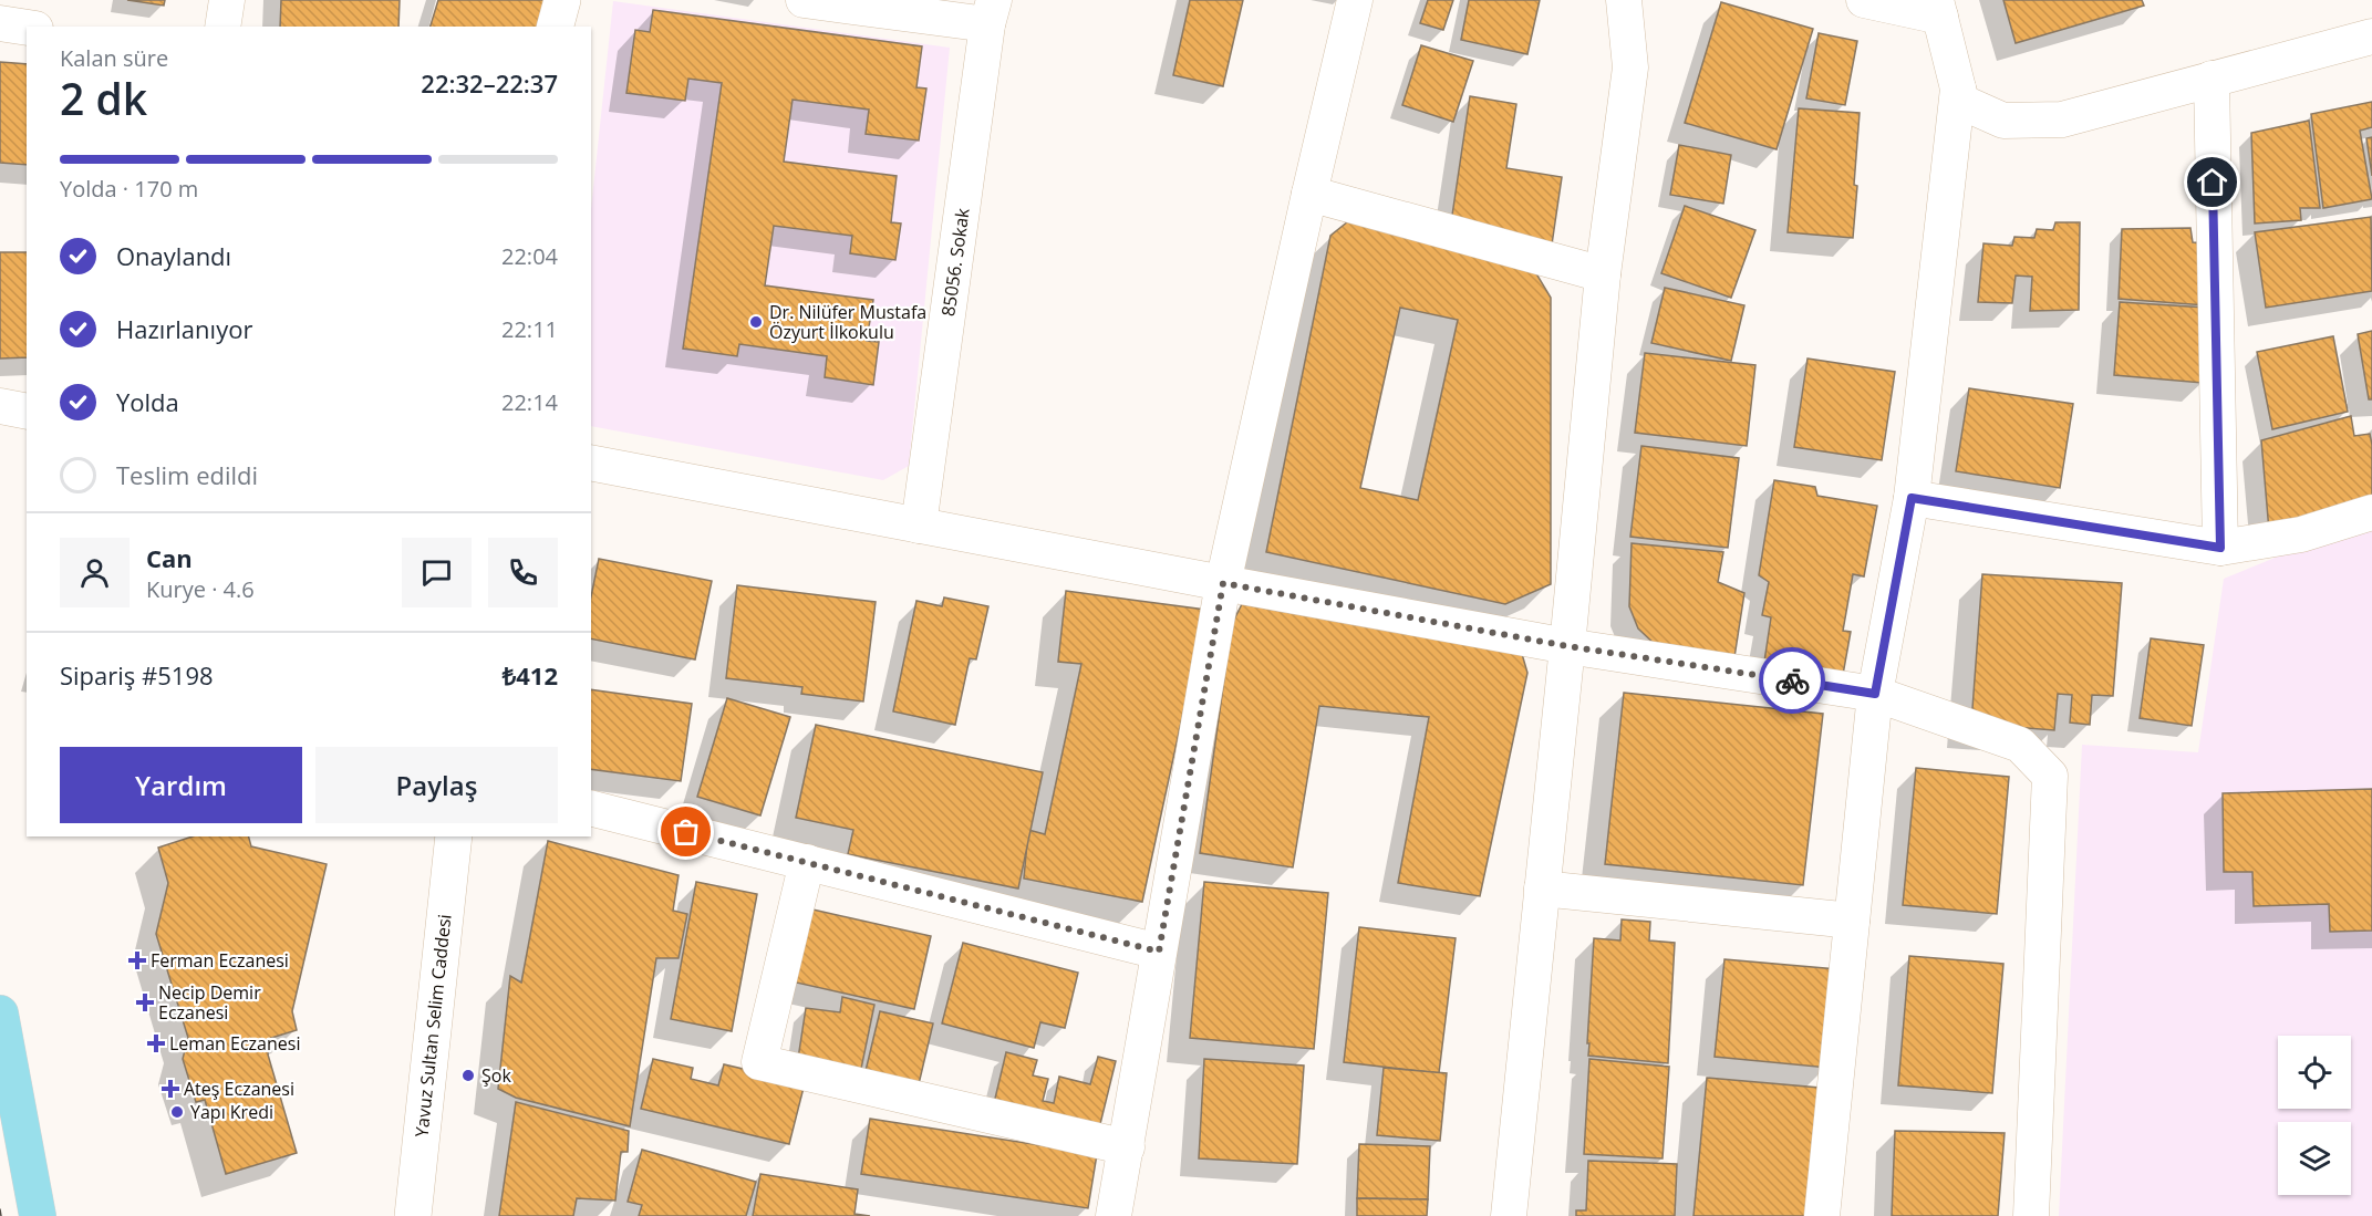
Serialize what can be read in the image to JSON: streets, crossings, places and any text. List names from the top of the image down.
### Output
{
  "streets": {
    "street": ["85056. Sokak", "Yavuz Sultan Selim Caddesi"]
  },
  "places": {
    "other": ["Dr. Nilüfer Mustafa Özyurt İlkokulu", "Şok", "Yapı Kredi"],
    "health": [
      "Ferman Eczanesi",
      "Necip Demir Eczanesi",
      "Leman Eczanesi",
      "Ateş Eczanesi"
    ]
  },
  "page": {
    "heading": ["2 dk", "Kalan süre", "22:32–22:37"],
    "panel": [
      "Can",
      "Kurye · 4.6",
      "Sipariş #5198",
      "₺412"
    ],
    "bar": "Yolda · 170 m",
    "list": [
      ["Onaylandı", "22:04"],
      ["Hazırlanıyor", "22:11"],
      ["Yolda", "22:14"],
      "Teslim edildi"
    ],
    "buttons": ["Yardım", "Paylaş"]
  }
}
